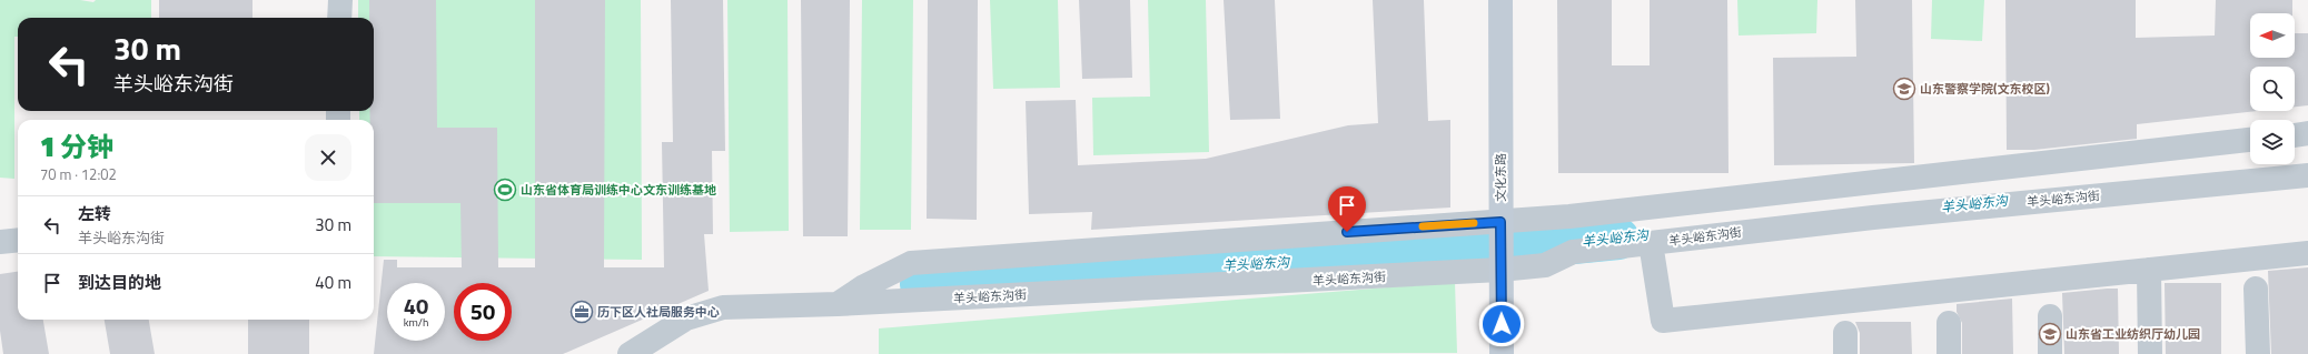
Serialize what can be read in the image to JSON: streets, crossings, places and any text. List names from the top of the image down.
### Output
{
  "streets": {
    "main road": ["文化东路"],
    "street": ["羊头峪东沟街"]
  },
  "crossings": [
    ["文化东路", "羊头峪东沟街"]
  ],
  "water": ["羊头峪东沟"],
  "places": {
    "school or university": ["山东警察学院(文东校区)", "山东省工业纺织厅幼儿园"],
    "sports": ["山东省体育局训练中心文东训练基地"],
    "office": ["历下区人社局服务中心"]
  },
  "north": "left",
  "page": {
    "turn": ["30 m", "羊头峪东沟街"],
    "heading": ["1 分钟", "70 m · 12:02"],
    "list": [
      {
        "name": "左转",
        "note": "羊头峪东沟街",
        "value": "30 m"
      },
      {
        "name": "到达目的地",
        "value": "40 m"
      }
    ],
    "speed": "40 km/h",
    "limit": "50"
  }
}
